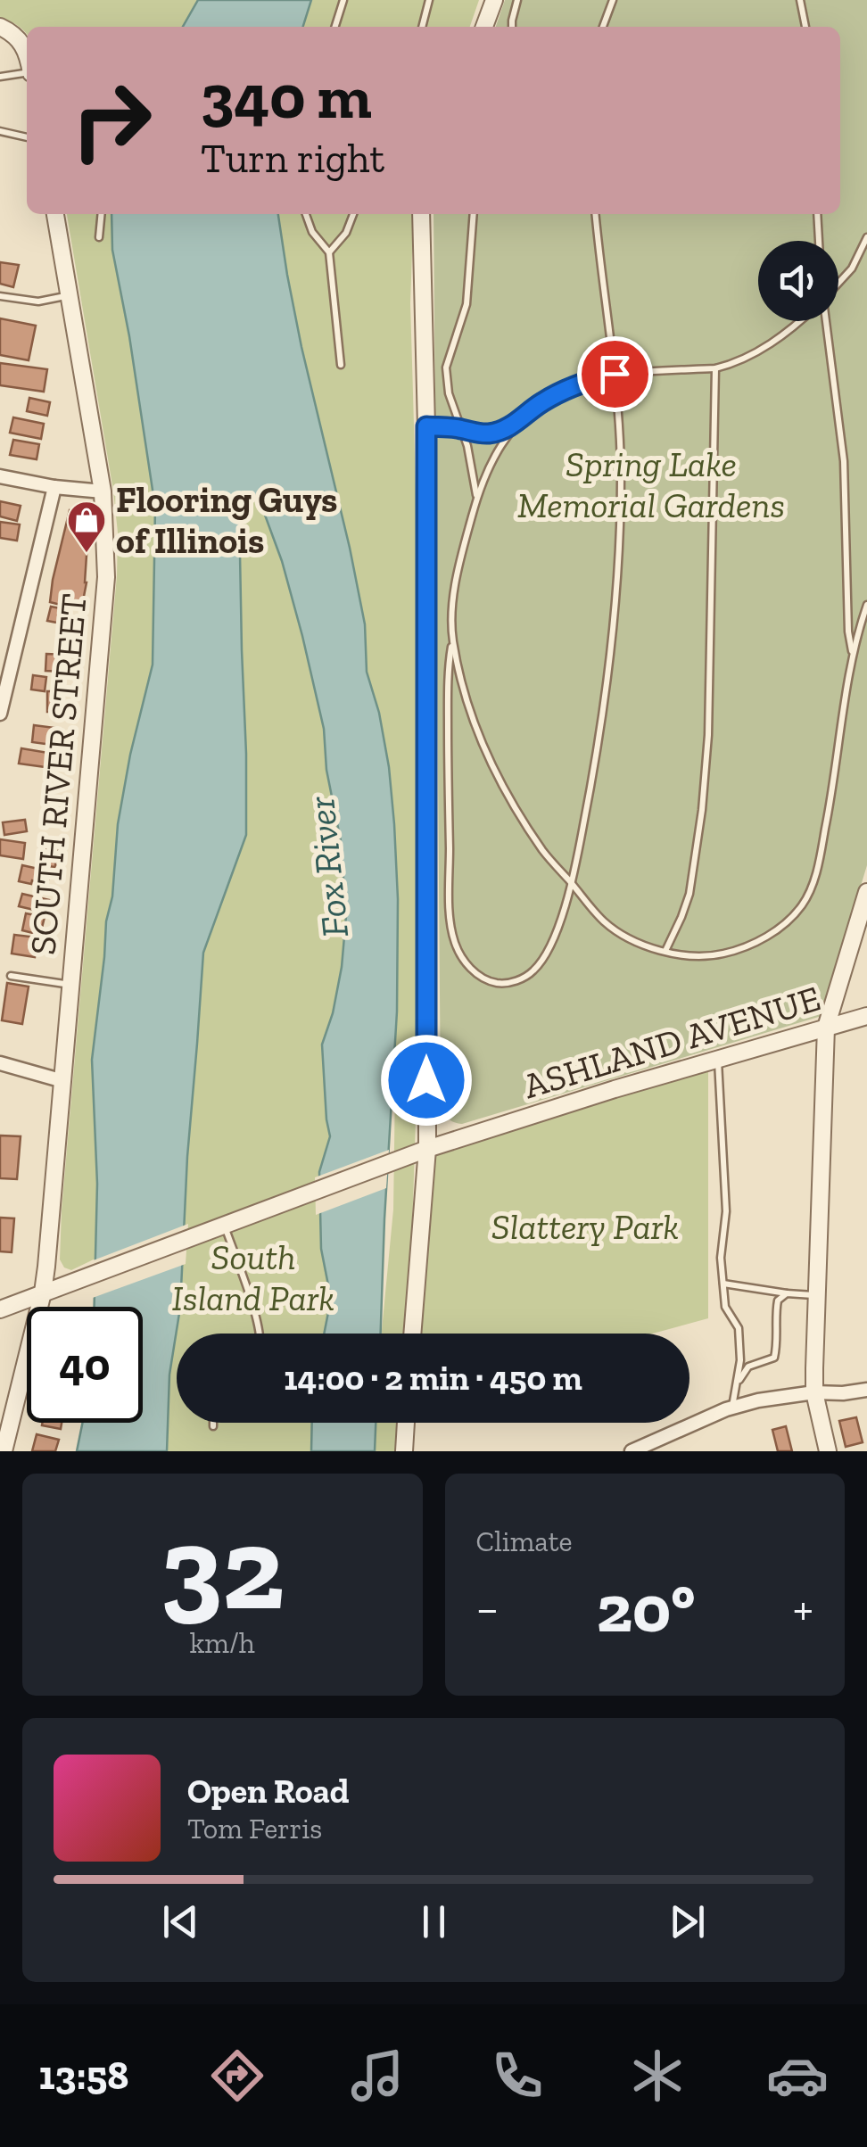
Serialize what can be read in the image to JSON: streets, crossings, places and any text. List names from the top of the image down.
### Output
{
  "streets": {
    "street": ["SOUTH RIVER STREET", "ASHLAND AVENUE"]
  },
  "crossings": [
    ["SOUTH RIVER STREET", "ASHLAND AVENUE"]
  ],
  "water": ["Fox River"],
  "parks": ["Spring Lake Memorial Gardens", "Slattery Park", "South Island Park"],
  "places": {
    "shop": ["Flooring Guys of Illinois"]
  },
  "page": {
    "turn": ["340 m", "Turn right"],
    "limit": "40",
    "trip": "14:00 · 2 min · 450 m",
    "tile": [
      ["32", "km/h"],
      "Climate"
    ],
    "heat": ["−", "20°", "+"],
    "song": ["Open Road", "Tom Ferris"],
    "tabs": "13:58"
  }
}
